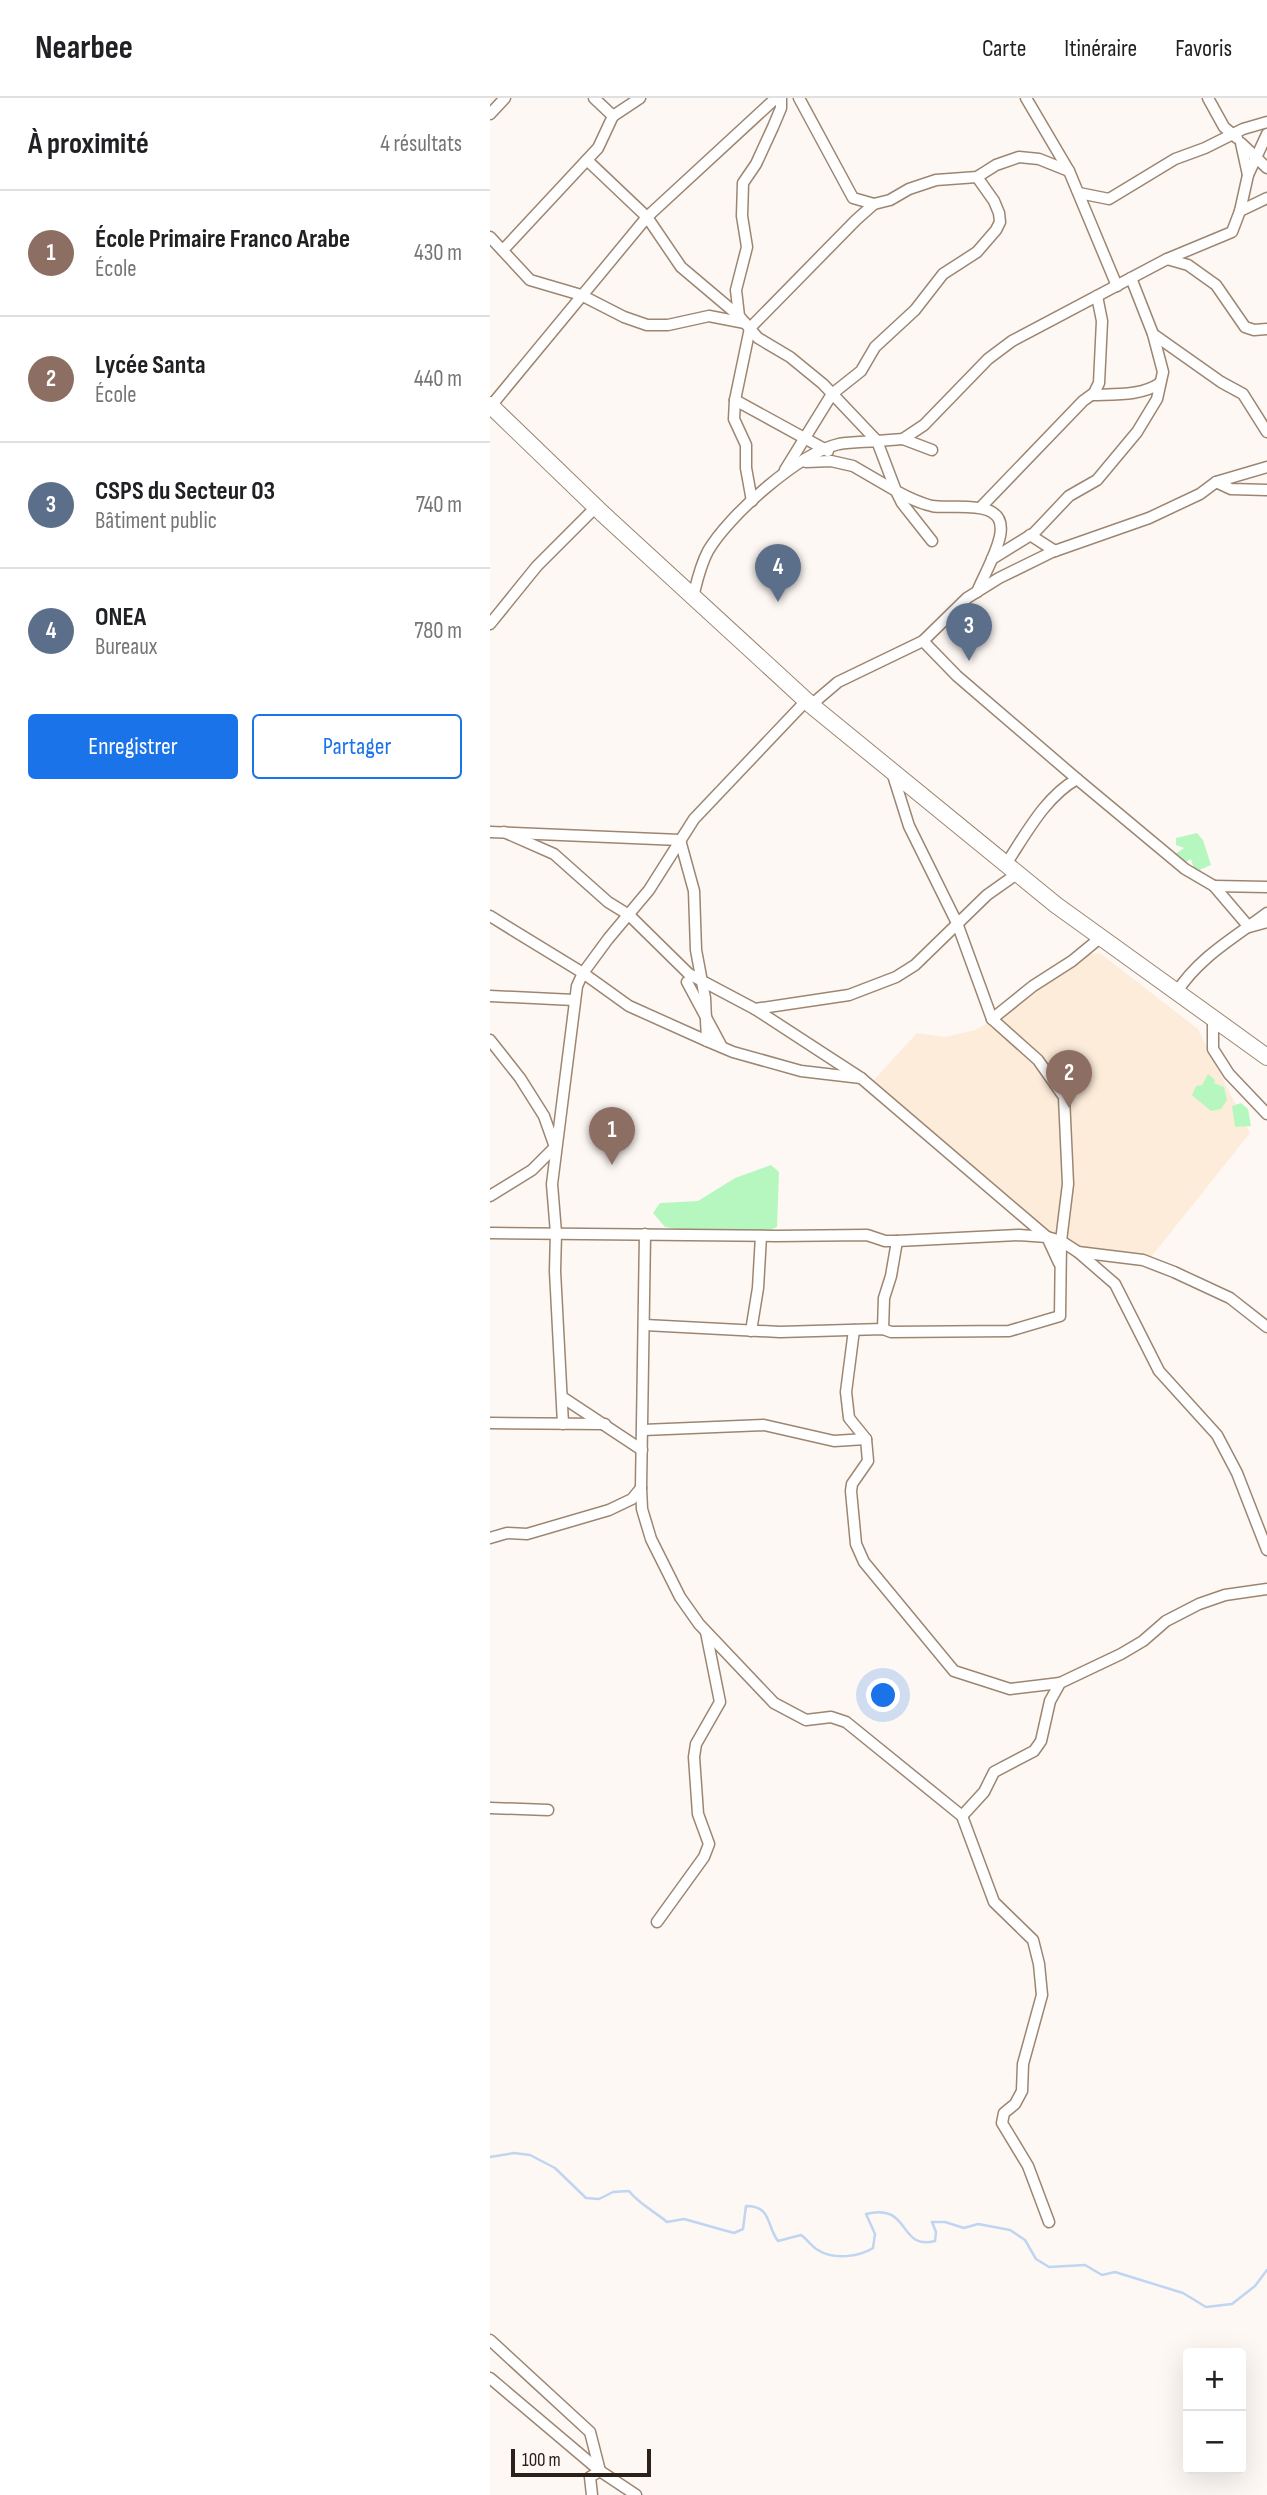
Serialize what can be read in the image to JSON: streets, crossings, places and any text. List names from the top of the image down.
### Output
{
  "scale_bar": "100 m",
  "page": {
    "header": "Nearbee",
    "nav": ["Carte", "Itinéraire", "Favoris"],
    "heading": ["À proximité", "4 résultats"],
    "list": [
      {
        "mark": "1",
        "name": "École Primaire Franco Arabe",
        "note": "École",
        "value": "430 m"
      },
      {
        "mark": "2",
        "name": "Lycée Santa",
        "note": "École",
        "value": "440 m"
      },
      {
        "mark": "3",
        "name": "CSPS du Secteur 03",
        "note": "Bâtiment public",
        "value": "740 m"
      },
      {
        "mark": "4",
        "name": "ONEA",
        "note": "Bureaux",
        "value": "780 m"
      }
    ],
    "pins": [
      "4",
      "3",
      "2",
      "1"
    ],
    "buttons": ["Enregistrer", "Partager"],
    "map_buttons": ["+", "−"],
    "scale": "100 m"
  }
}
